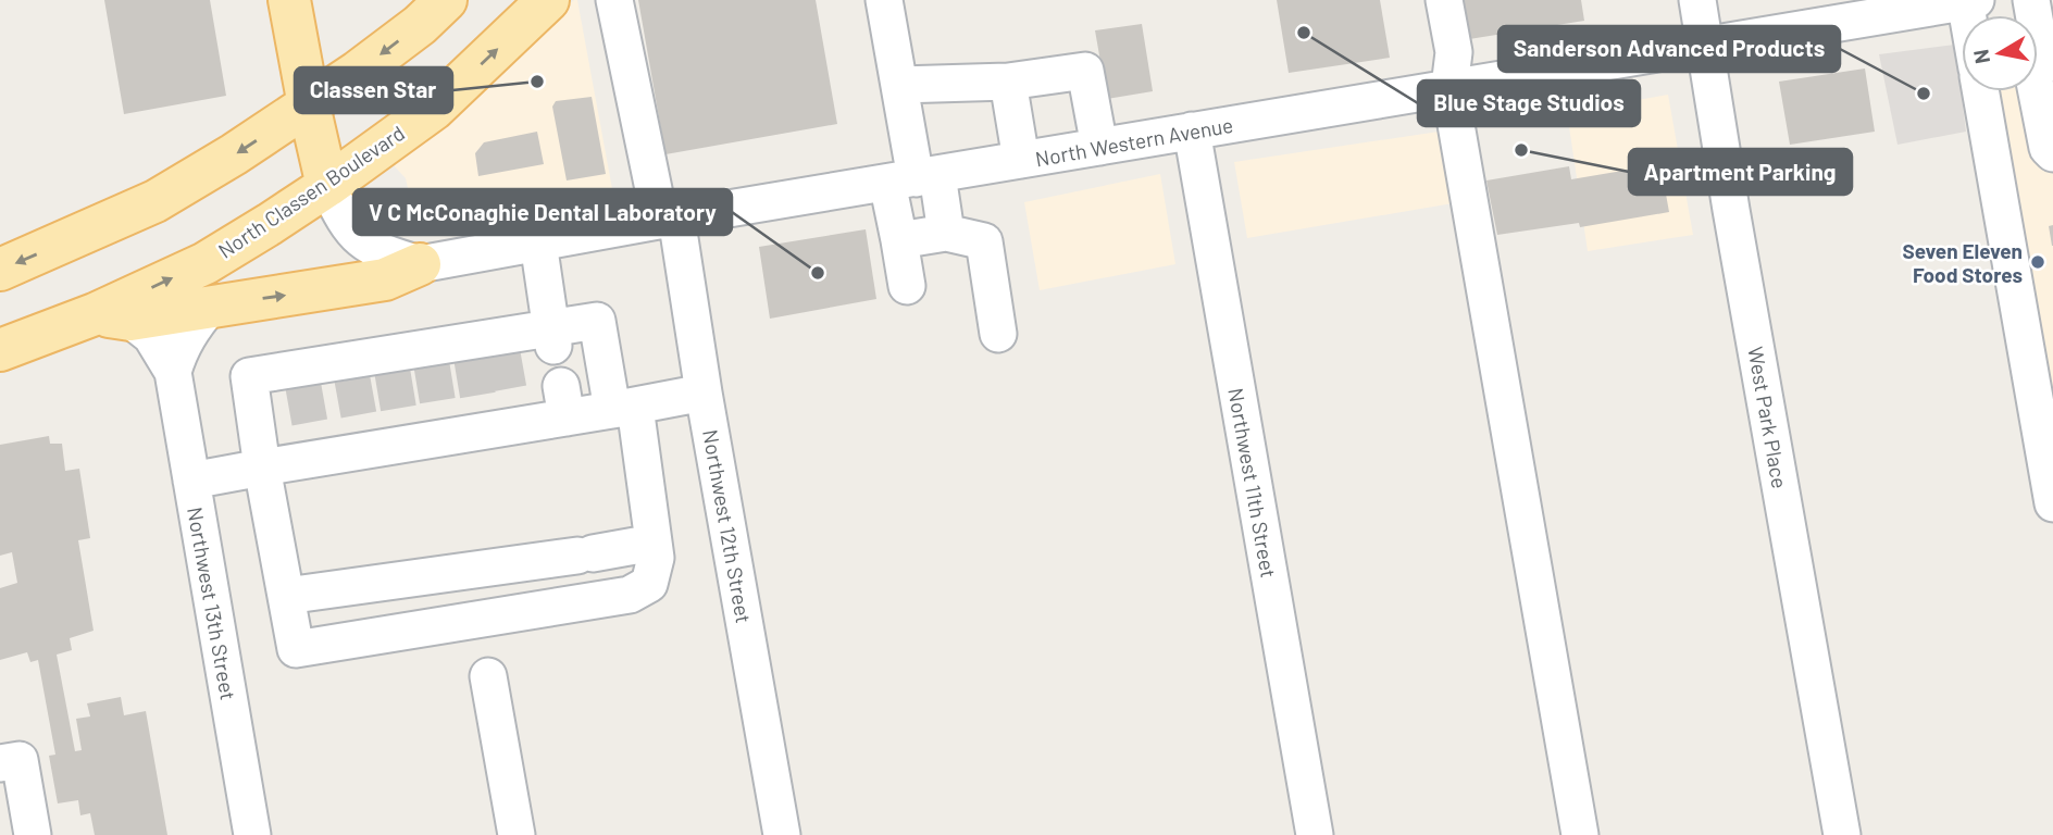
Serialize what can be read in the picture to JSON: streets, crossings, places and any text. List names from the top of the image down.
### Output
{
  "streets": {
    "main road": ["North Classen Boulevard"],
    "street": [
      "North Western Avenue",
      "West Park Place",
      "Northwest 11th Street",
      "Northwest 12th Street",
      "Northwest 13th Street"
    ]
  },
  "crossings": [
    ["North Western Avenue", "North Classen Boulevard"],
    ["North Western Avenue", "West Park Place"],
    ["North Western Avenue", "Northwest 11th Street"],
    ["North Western Avenue", "Northwest 12th Street"],
    ["North Classen Boulevard", "Northwest 13th Street"]
  ],
  "places": [
    "Blue Stage Studios",
    "Classen Star",
    "Sanderson Advanced Products",
    "Apartment Parking",
    "Seven Eleven Food Stores",
    "V C McConaghie Dental Laboratory"
  ],
  "north": "left"
}
